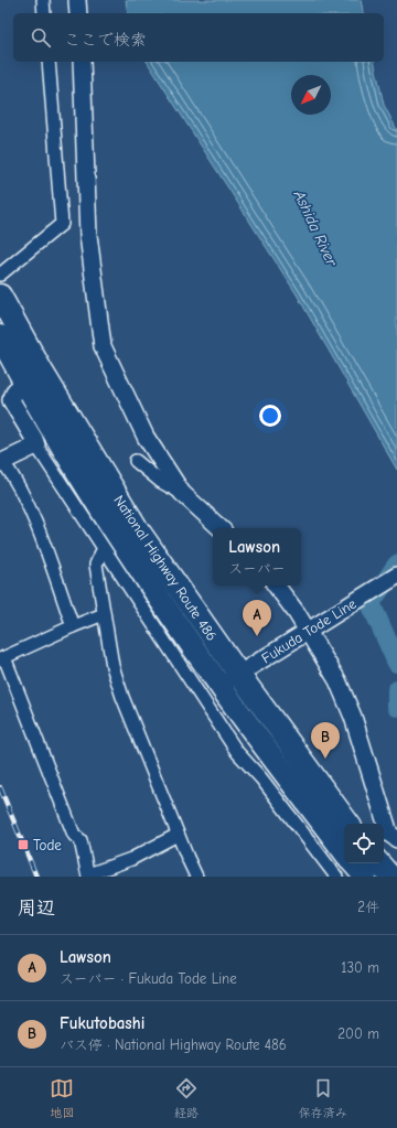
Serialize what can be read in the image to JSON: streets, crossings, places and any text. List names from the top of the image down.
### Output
{
  "streets": {
    "highway": ["National Highway Route 486"],
    "street": ["Fukuda Tode Line"]
  },
  "crossings": [
    ["National Highway Route 486", "Fukuda Tode Line"]
  ],
  "water": ["Ashida River"],
  "places": {
    "transit": ["Tode"]
  },
  "north": "bottom left",
  "page": {
    "search": "ここで検索",
    "popup": ["Lawson", "スーパー"],
    "pins": ["A", "B"],
    "heading": ["周辺", "2件"],
    "list": [
      {
        "mark": "A",
        "name": "Lawson",
        "note": "スーパー · Fukuda Tode Line",
        "value": "130 m"
      },
      {
        "mark": "B",
        "name": "Fukutobashi",
        "note": "バス停 · National Highway Route 486",
        "value": "200 m"
      }
    ],
    "nav": ["地図", "経路", "保存済み"]
  }
}
